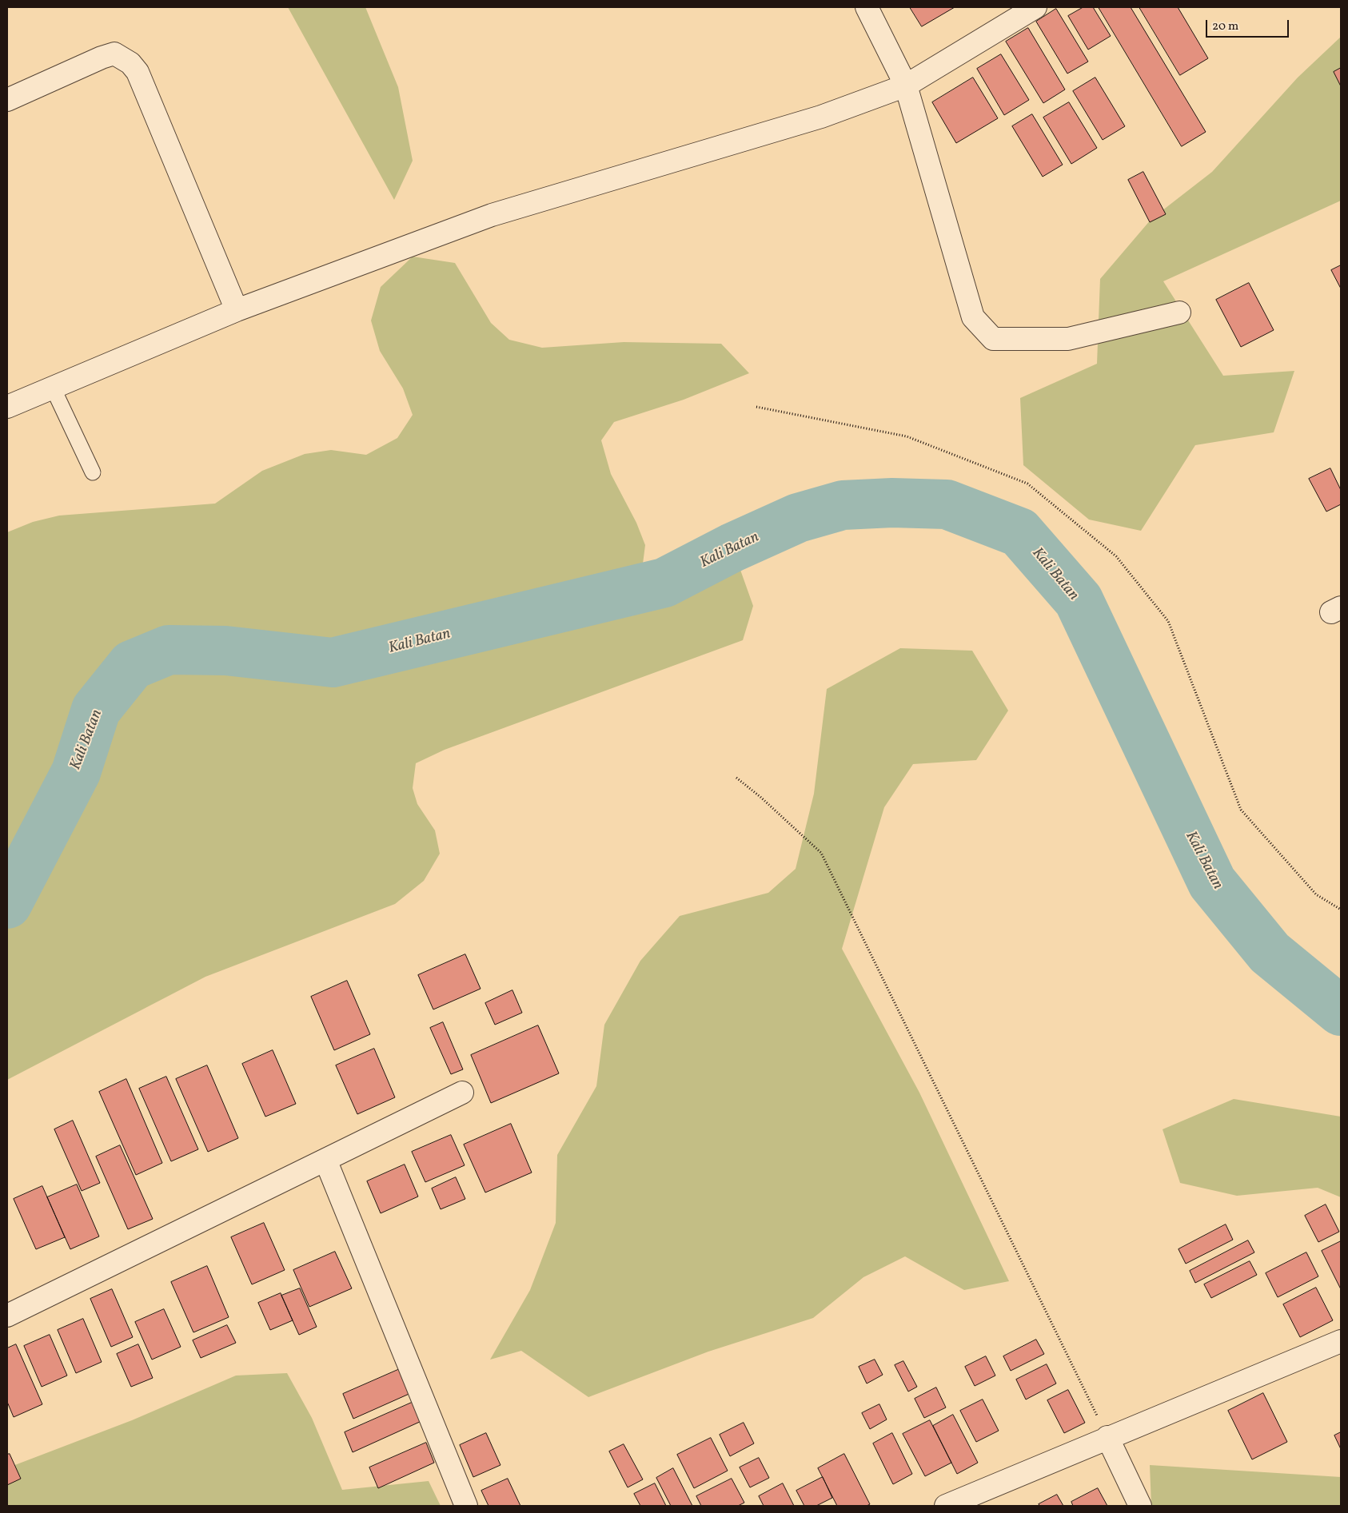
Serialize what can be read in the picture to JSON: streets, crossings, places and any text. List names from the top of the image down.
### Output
{
  "water": ["Kali Batan"],
  "scale_bar": "20 m"
}
